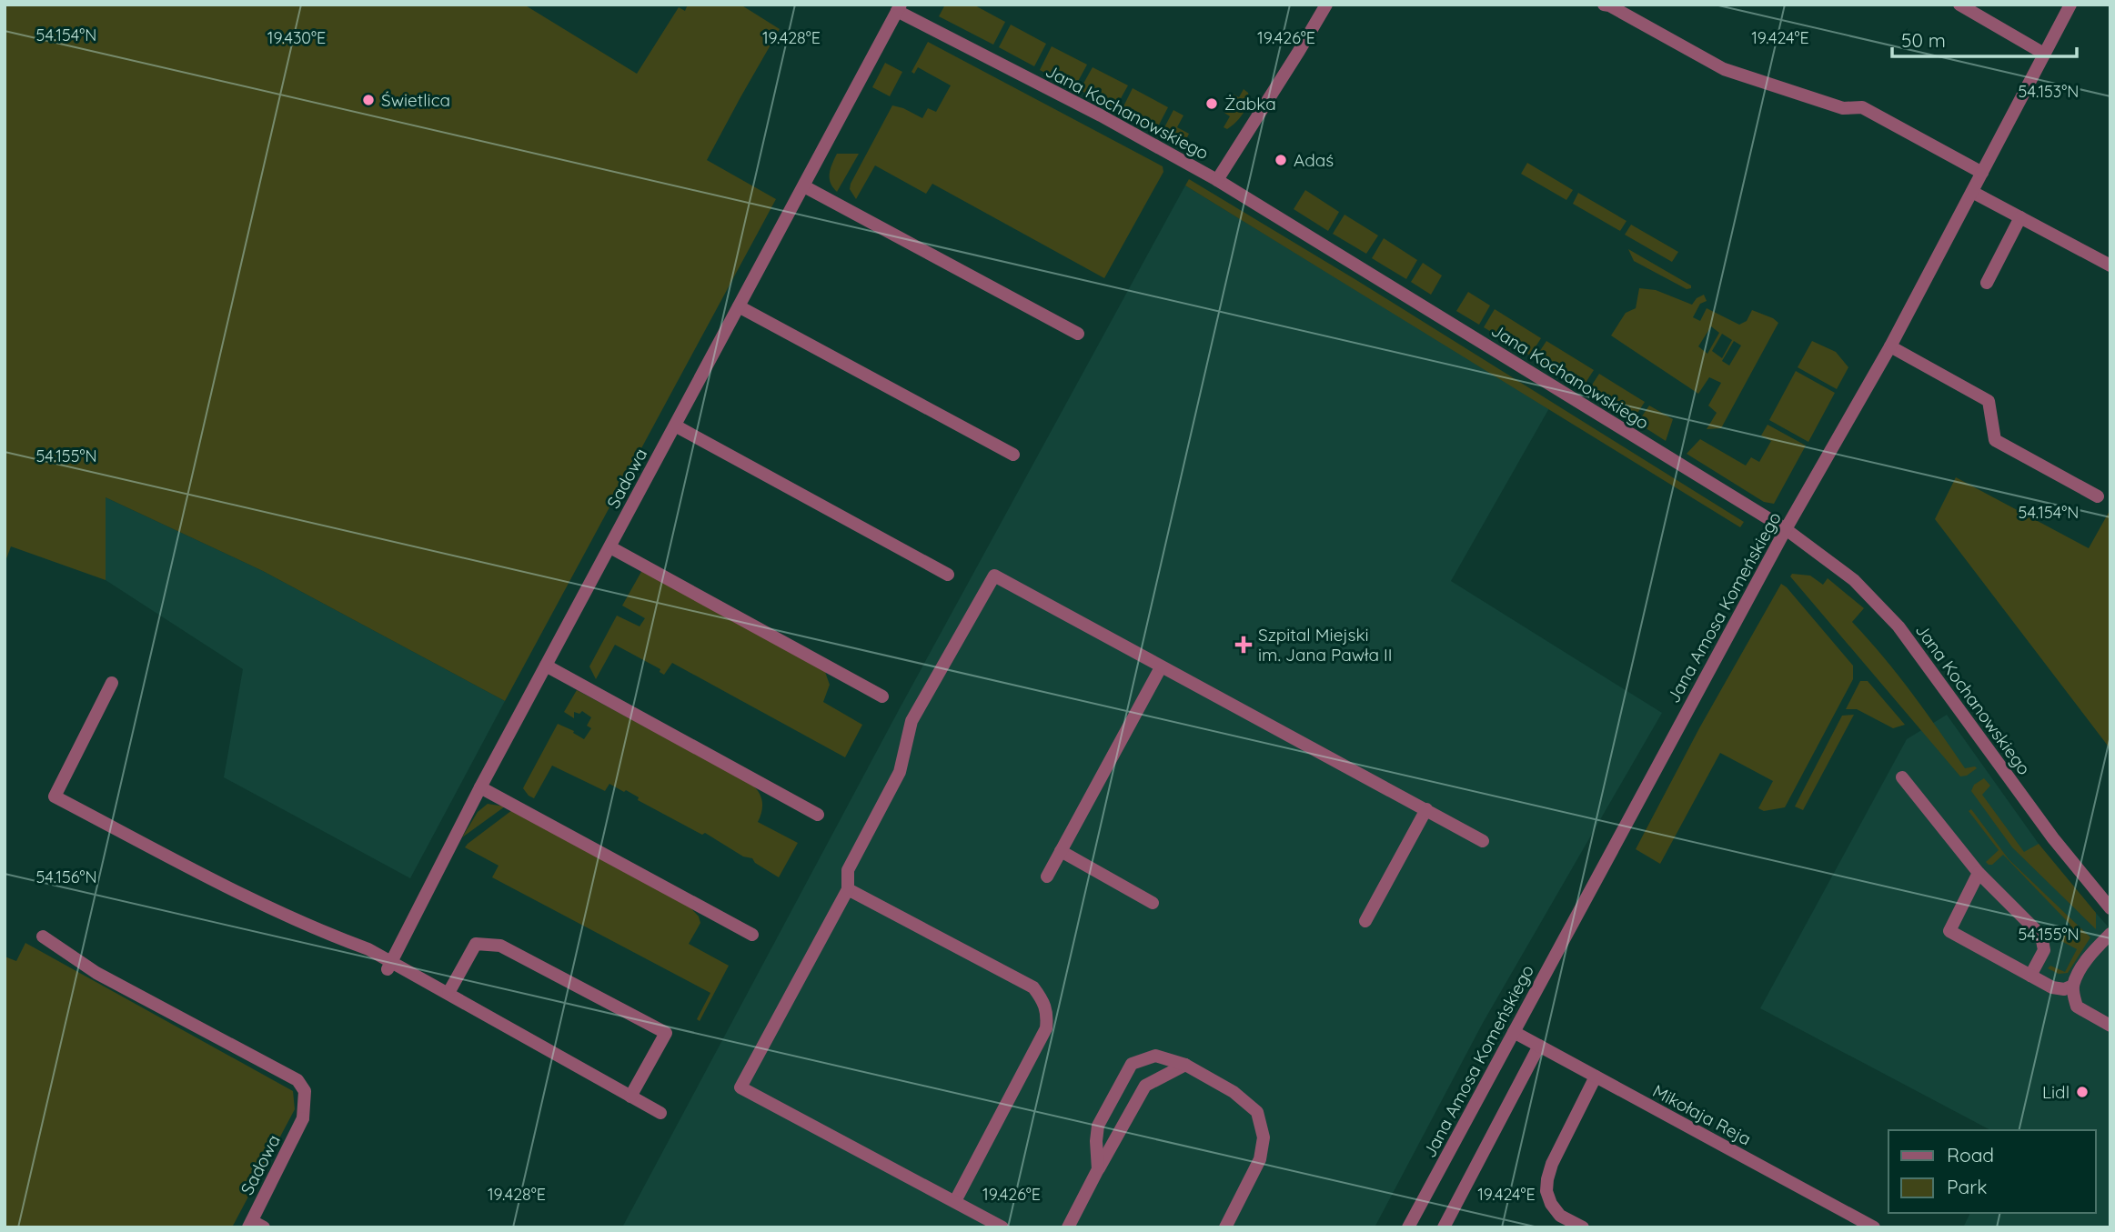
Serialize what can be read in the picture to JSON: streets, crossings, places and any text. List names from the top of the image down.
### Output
{
  "streets": {
    "street": [
      "Jana Kochanowskiego",
      "Sadowa",
      "Jana Amosa Komeńskiego",
      "Mikołaja Reja"
    ]
  },
  "crossings": [
    ["Jana Kochanowskiego", "Sadowa"],
    ["Jana Kochanowskiego", "Jana Amosa Komeńskiego"],
    ["Jana Amosa Komeńskiego", "Mikołaja Reja"]
  ],
  "places": {
    "other": [
      "Świetlica",
      "Żabka",
      "Adaś",
      "Lidl"
    ],
    "health": ["Szpital Miejski im. Jana Pawła II"]
  },
  "legend": ["Road", "Park"],
  "scale_bar": "50 m",
  "coordinates": [
    "54.154°N",
    "19.430°E",
    "19.428°E",
    "19.426°E",
    "19.424°E",
    "54.153°N",
    "54.155°N",
    "54.156°N"
  ]
}
